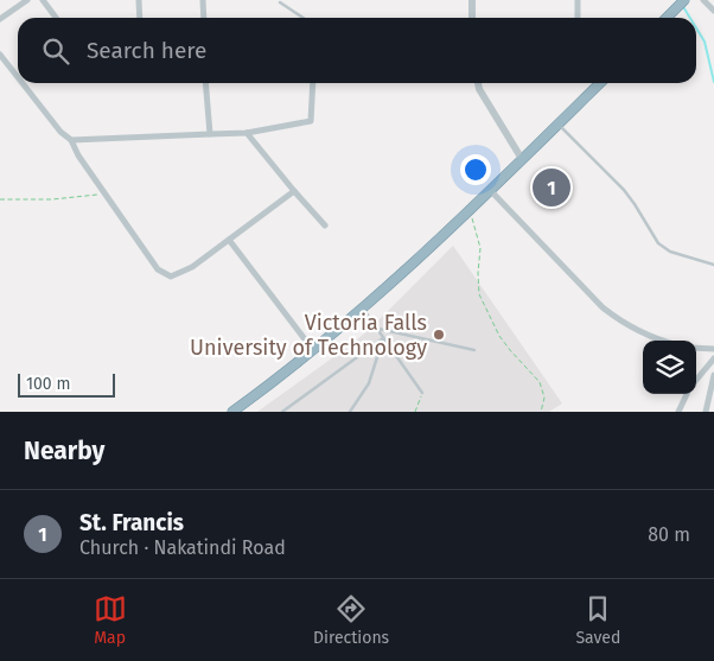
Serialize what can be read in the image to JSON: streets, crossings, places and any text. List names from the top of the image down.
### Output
{
  "places": ["Victoria Falls University of Technology"],
  "scale_bar": "100 m",
  "page": {
    "search": "Search here",
    "pins": "1",
    "scale": "100 m",
    "heading": "Nearby",
    "list": [
      {
        "mark": "1",
        "name": "St. Francis",
        "note": "Church · Nakatindi Road",
        "value": "80 m"
      }
    ],
    "nav": ["Map", "Directions", "Saved"]
  }
}
